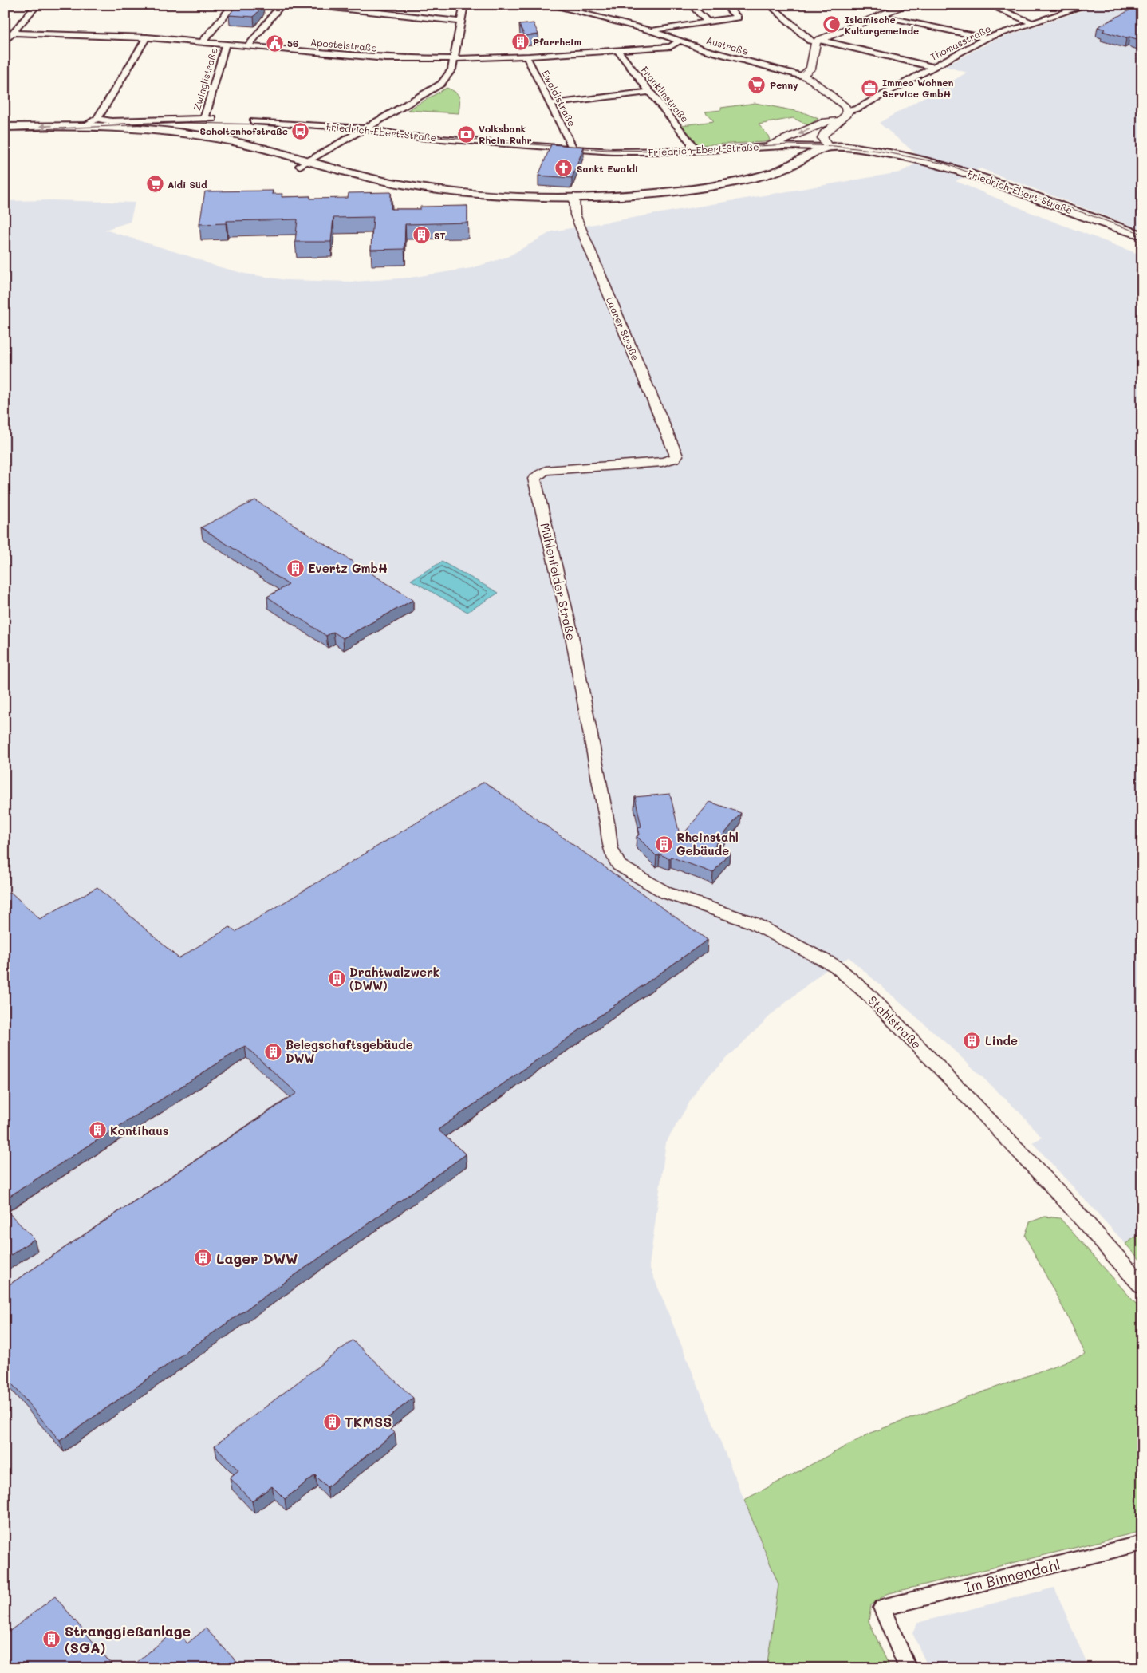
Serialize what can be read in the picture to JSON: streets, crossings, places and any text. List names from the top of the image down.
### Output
{
  "streets": {
    "main road": ["Friedrich-Ebert-Straße"],
    "street": [
      "Thomasstraße",
      "Apostelstraße",
      "Austraße",
      "Zwinglistraße",
      "Franklinstraße",
      "Ewaldistraße",
      "Laarer Straße",
      "Mühlenfelder Straße",
      "Stahlstraße",
      "Im Binnendahl"
    ]
  },
  "crossings": [
    ["Apostelstraße", "Austraße"],
    ["Apostelstraße", "Zwinglistraße"],
    ["Apostelstraße", "Franklinstraße"],
    ["Apostelstraße", "Ewaldistraße"],
    ["Franklinstraße", "Friedrich-Ebert-Straße"],
    ["Ewaldistraße", "Friedrich-Ebert-Straße"],
    ["Laarer Straße", "Mühlenfelder Straße"],
    ["Mühlenfelder Straße", "Stahlstraße"]
  ],
  "places": {
    "mosque": ["Islamische Kulturgemeinde"],
    "building": [
      "Pfarrheim",
      "ST",
      "Evertz GmbH",
      "Rheinstahl Gebäude",
      "Drahtwalzwerk (DWW)",
      "Linde",
      "Belegschaftsgebäude DWW",
      "Kontihaus",
      "Lager DWW",
      "TKMSS",
      "Stranggießanlage (SGA)"
    ],
    "public building": ["56"],
    "supermarket": ["Penny", "Aldi Süd"],
    "office": ["Immeo Wohnen Service GmbH"],
    "bus stop": ["Scholtenhofstraße"],
    "bank": ["Volksbank Rhein-Ruhr"],
    "church": ["Sankt Ewaldi"]
  }
}
